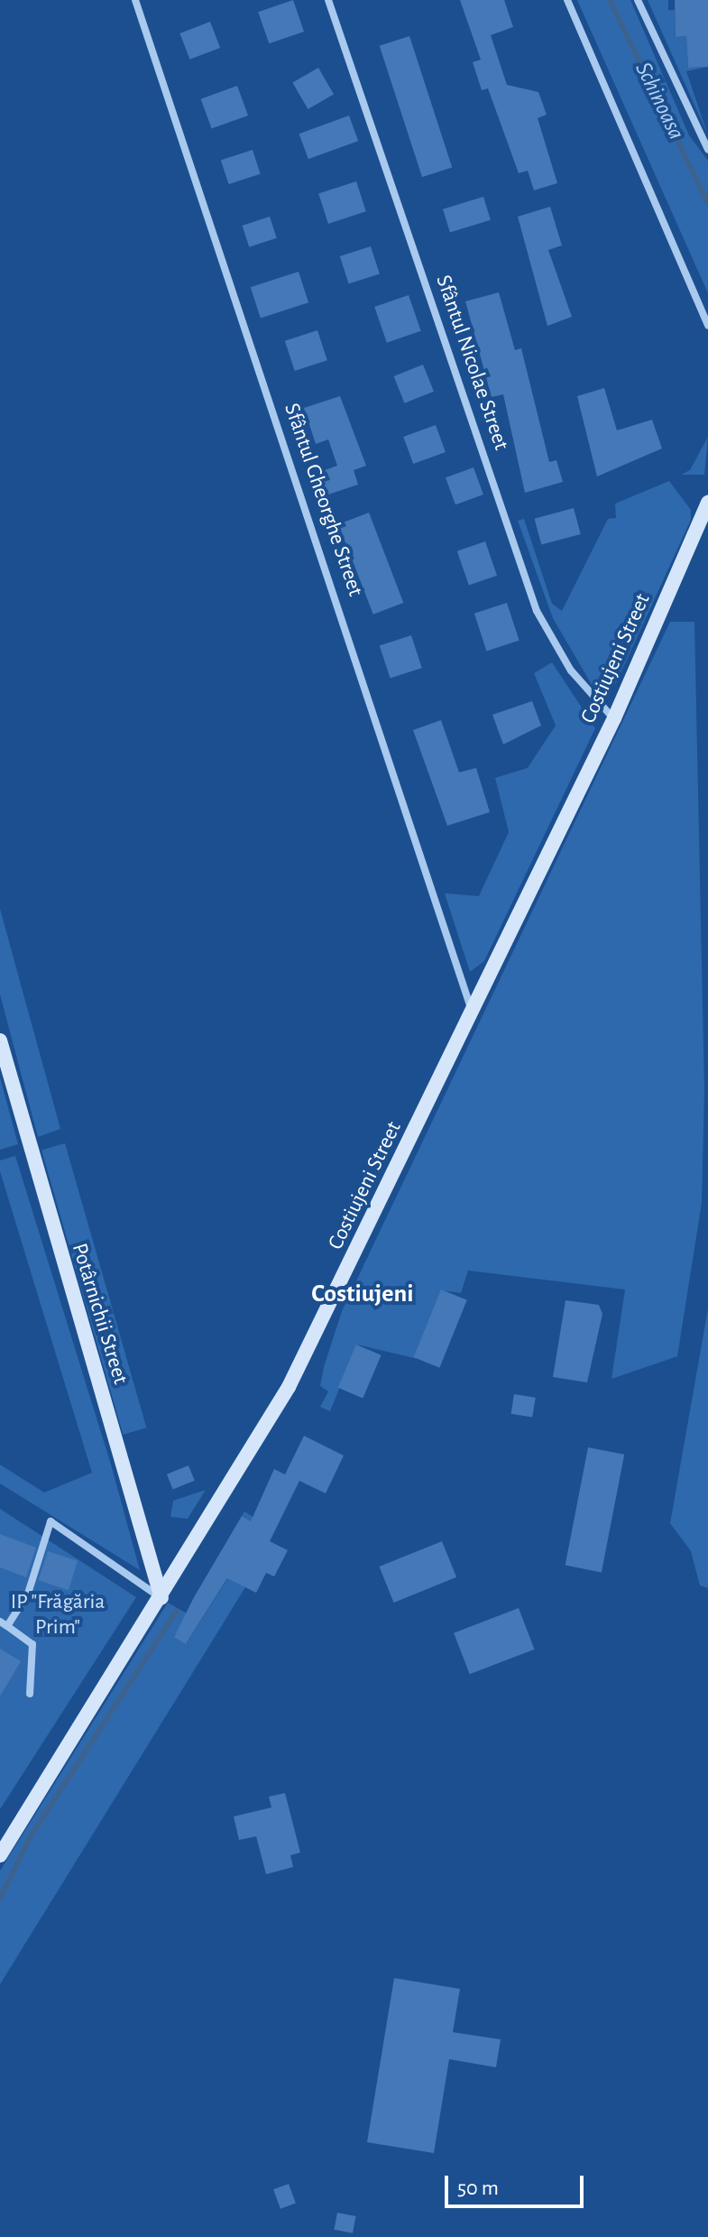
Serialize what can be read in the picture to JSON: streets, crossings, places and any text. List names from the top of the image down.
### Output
{
  "streets": {
    "street": [
      "Sfântul Nicolae Street",
      "Sfântul Gheorghe Street",
      "Costiujeni Street",
      "Potârnichii Street"
    ]
  },
  "crossings": [
    ["Sfântul Nicolae Street", "Costiujeni Street"],
    ["Sfântul Gheorghe Street", "Costiujeni Street"],
    ["Costiujeni Street", "Potârnichii Street"]
  ],
  "districts": ["Costiujeni"],
  "water": ["Schinoasa"],
  "parks": ["IP \"Frăgăria Prim\""],
  "scale_bar": "50 m"
}
